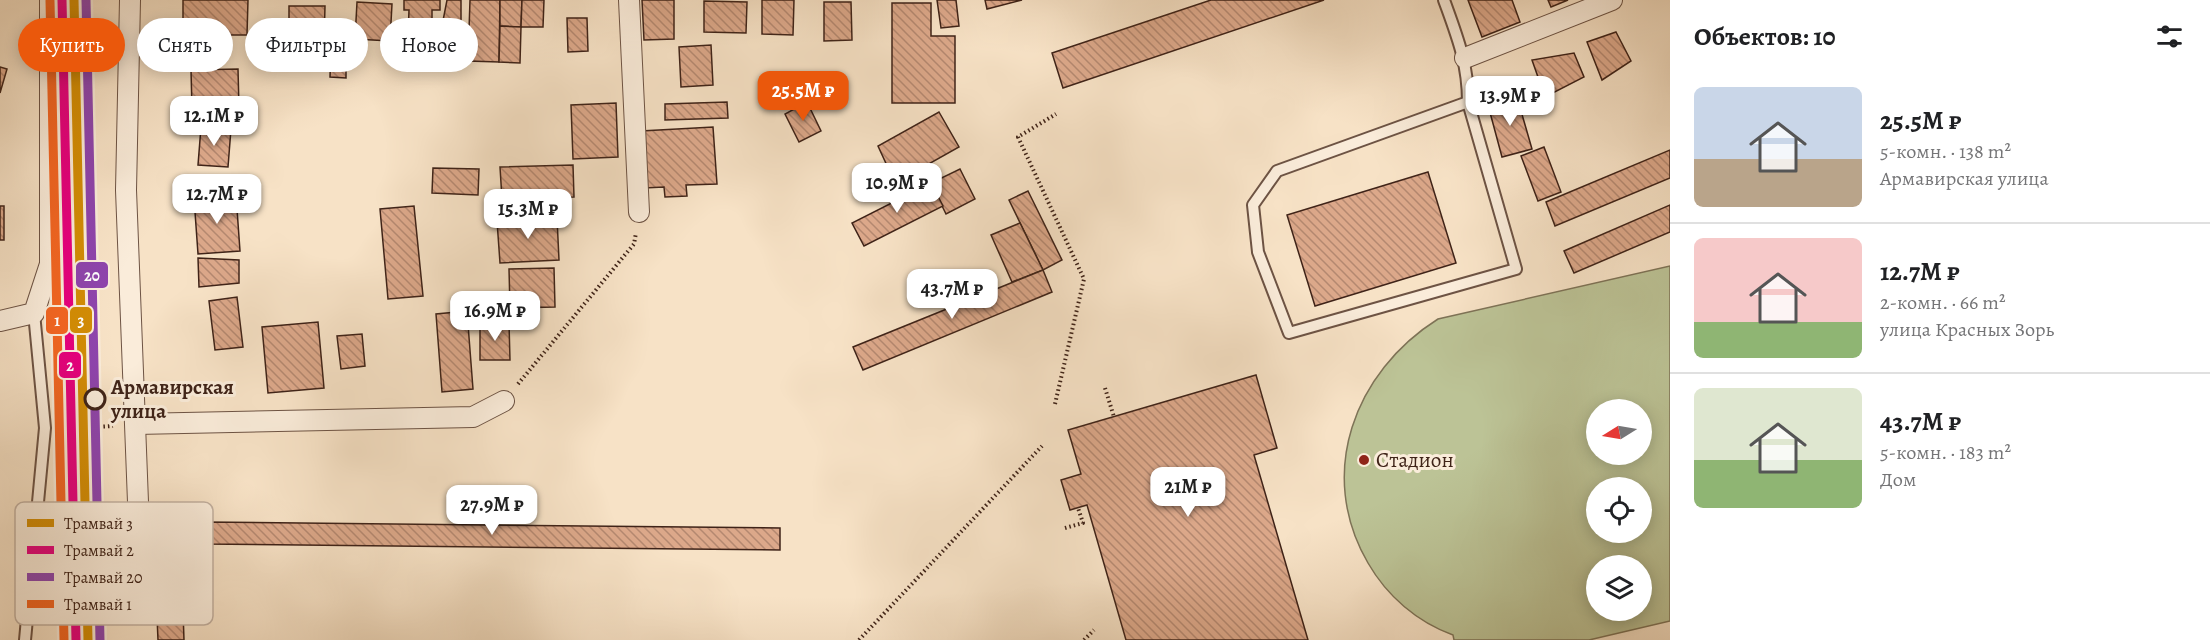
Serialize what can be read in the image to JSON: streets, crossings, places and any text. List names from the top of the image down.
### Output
{
  "places": ["Армавирская улица", "Стадион"],
  "lines": [
    "tram line 3",
    "tram line 2",
    "tram line 20",
    "tram line 1"
  ],
  "legend": [
    "Трамвай 3",
    "Трамвай 2",
    "Трамвай 20",
    "Трамвай 1"
  ],
  "north": "left",
  "page": {
    "heading": "Объектов: 10",
    "chip": [
      "Купить",
      "Снять",
      "Фильтры",
      "Новое"
    ],
    "price": [
      "25.5M ₽",
      "13.9M ₽",
      "12.1M ₽",
      "10.9M ₽",
      "12.7M ₽",
      "15.3M ₽",
      "43.7M ₽",
      "16.9M ₽",
      "21M ₽",
      "27.9M ₽"
    ],
    "list": [
      {
        "name": "25.5M ₽",
        "note": "5-комн. · 138 m² · Армавирская улица"
      },
      {
        "name": "12.7M ₽",
        "note": "2-комн. · 66 m² · улица Красных Зорь"
      },
      {
        "name": "43.7M ₽",
        "note": "5-комн. · 183 m² · Дом"
      }
    ]
  }
}
